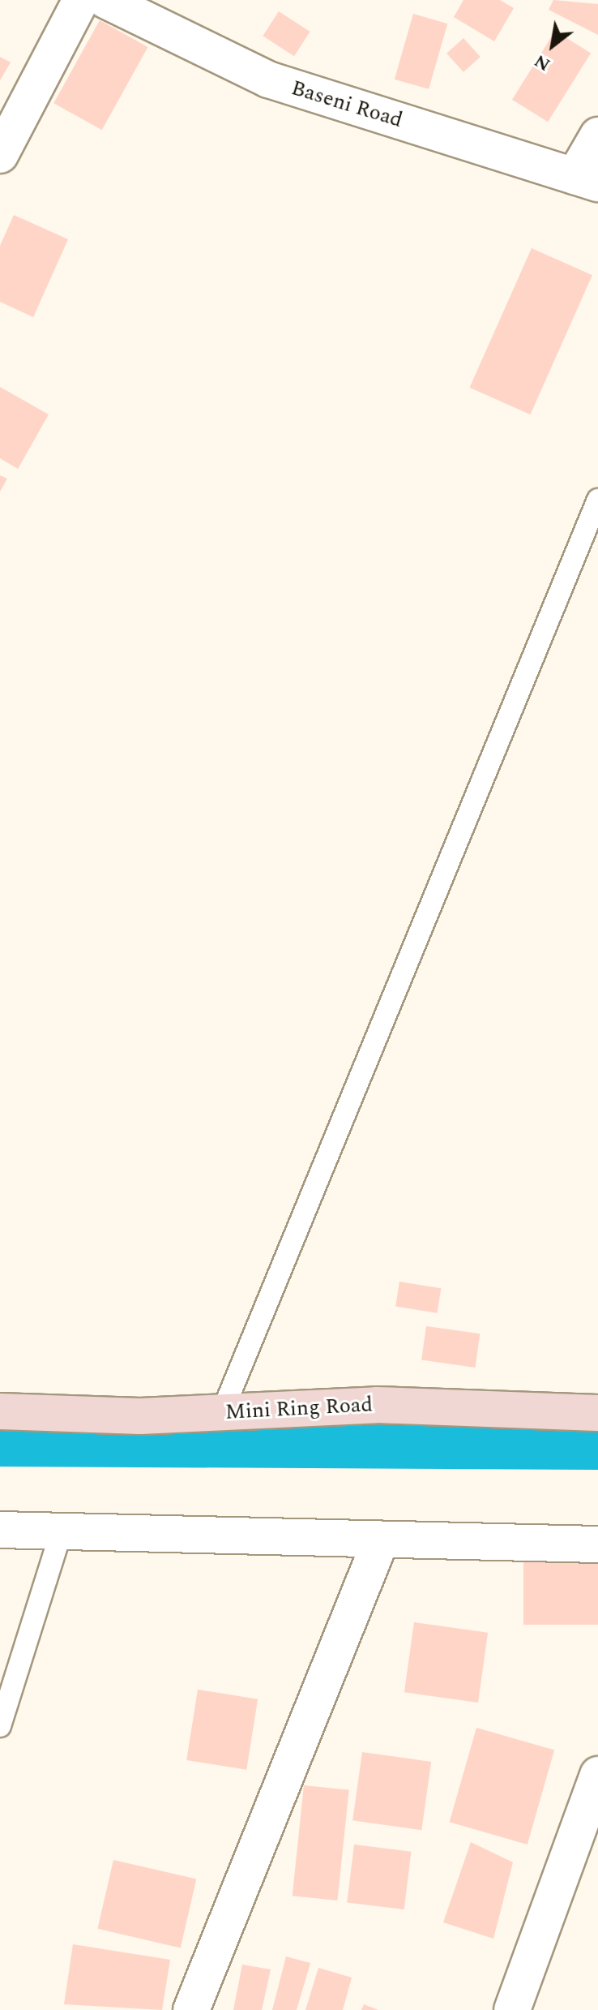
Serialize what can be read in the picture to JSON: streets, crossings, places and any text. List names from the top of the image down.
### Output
{
  "streets": {
    "main road": ["Mini Ring Road"],
    "street": ["Baseni Road"]
  },
  "north": "bottom left"
}
